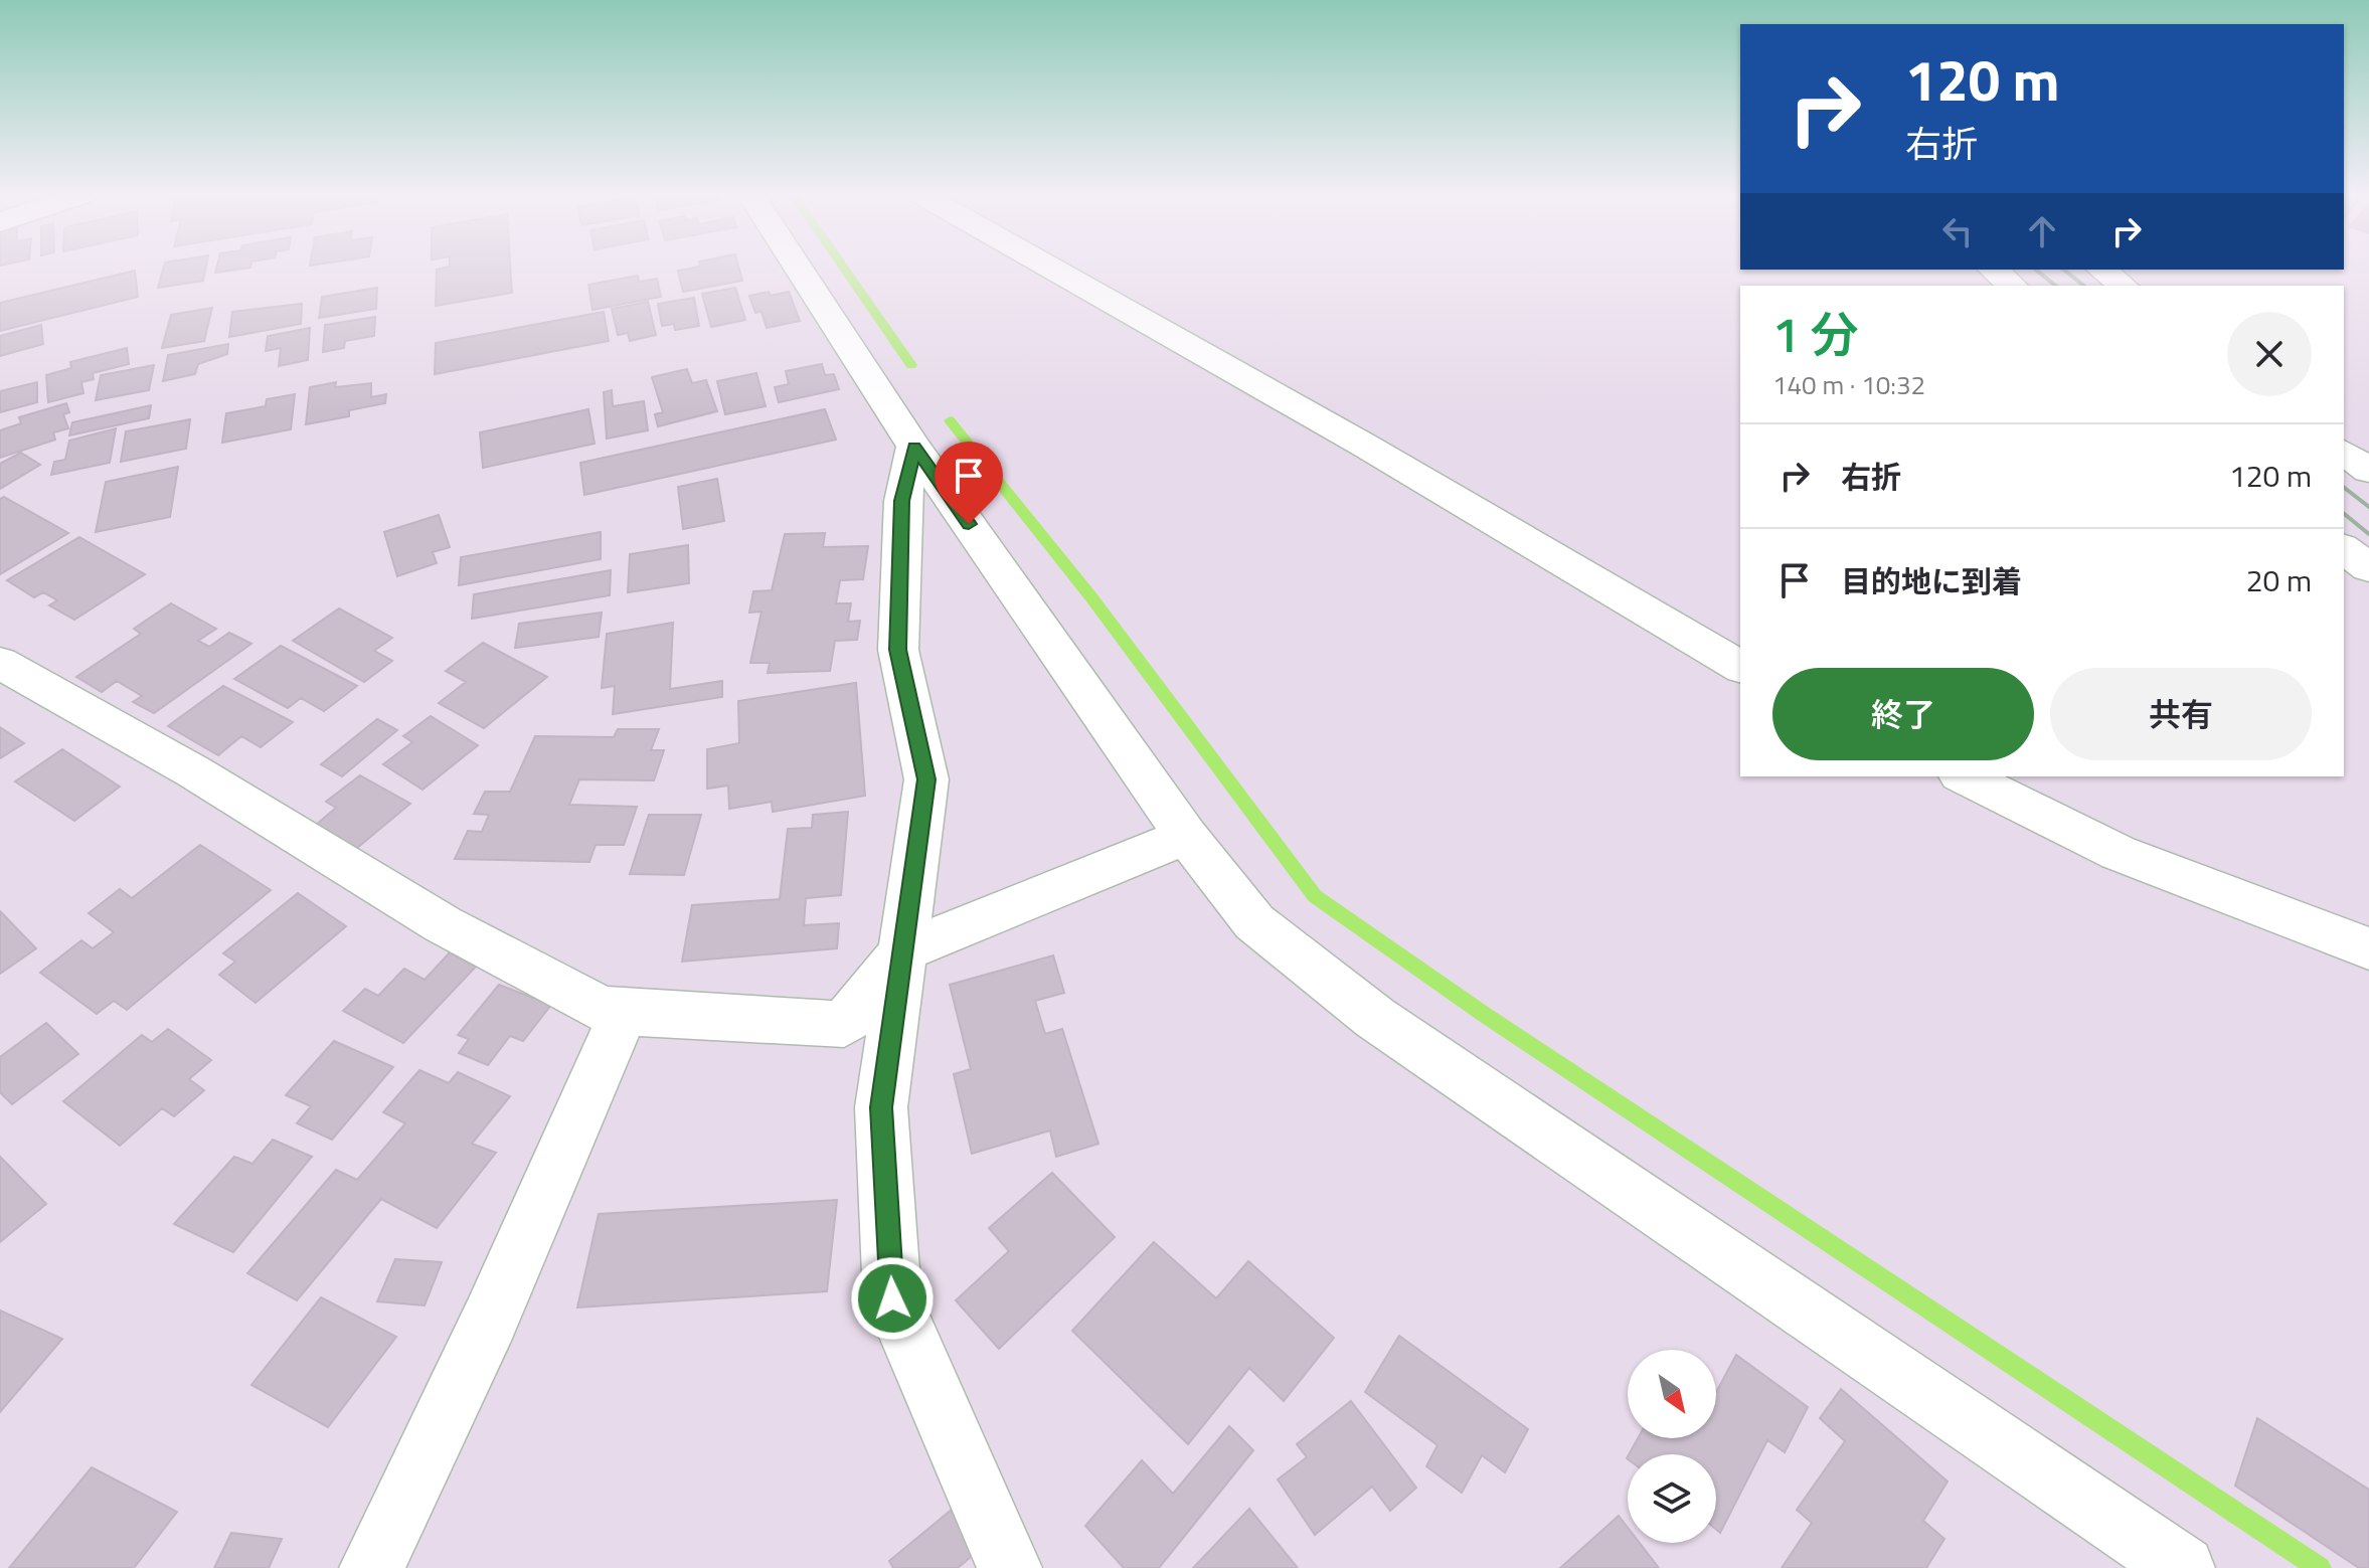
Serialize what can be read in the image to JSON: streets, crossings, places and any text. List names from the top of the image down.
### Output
{
  "north": "bottom right",
  "page": {
    "turn": ["120 m", "右折"],
    "heading": ["1 分", "140 m · 10:32"],
    "list": [
      {
        "name": "右折",
        "value": "120 m"
      },
      {
        "name": "目的地に到着",
        "value": "20 m"
      }
    ],
    "buttons": ["終了", "共有"]
  }
}
